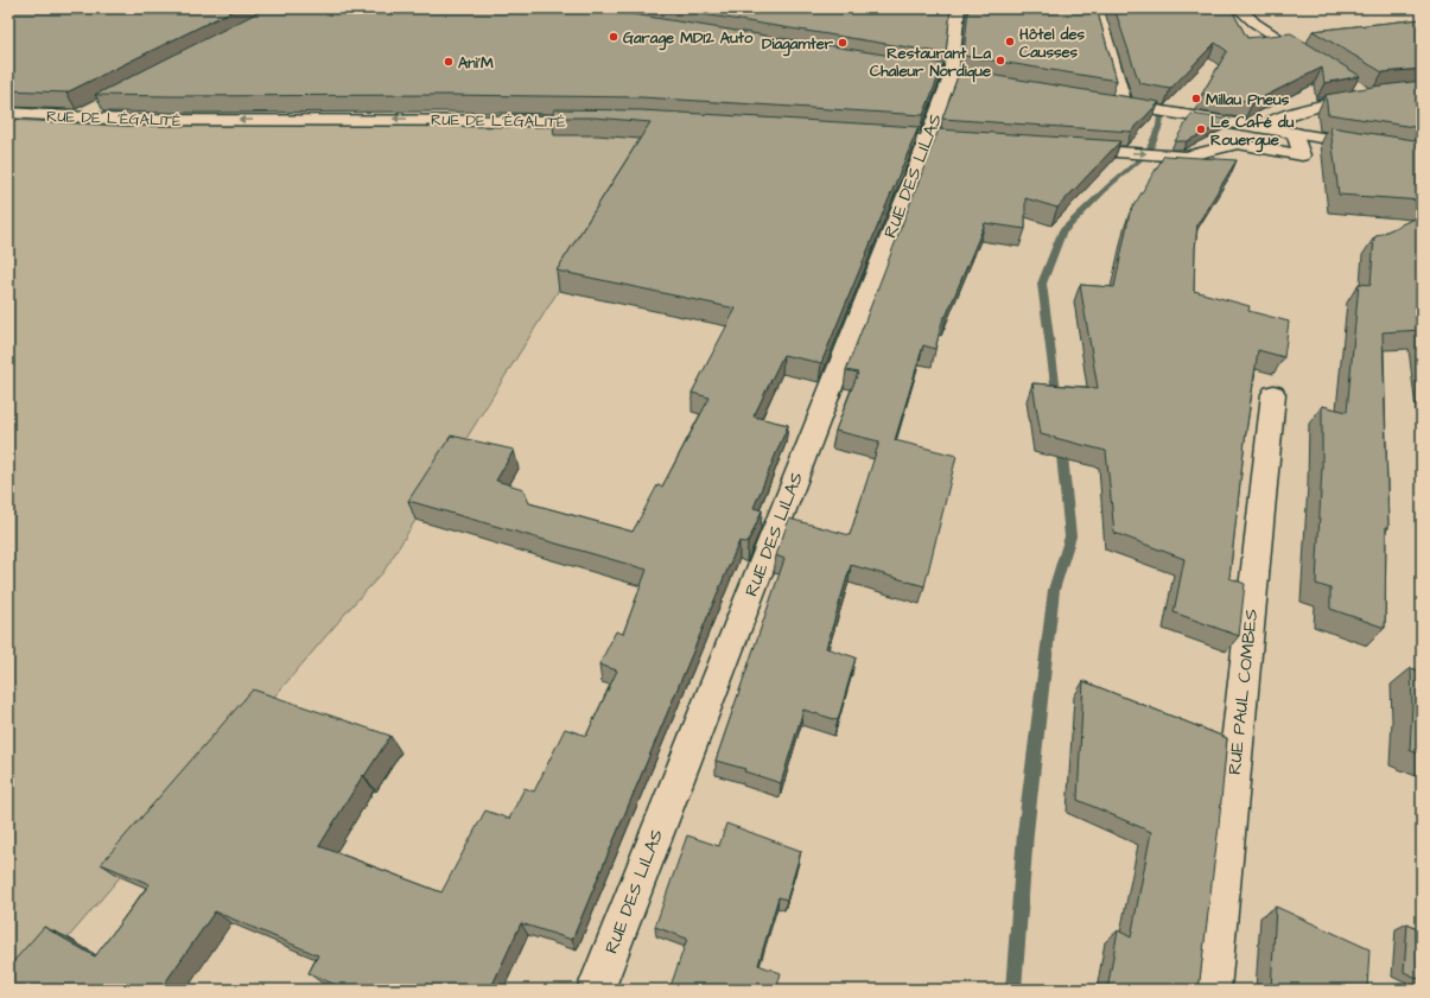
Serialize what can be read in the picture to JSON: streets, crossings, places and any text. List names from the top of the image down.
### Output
{
  "streets": {
    "street": ["RUE DE L'ÉGALITÉ", "RUE DES LILAS", "RUE PAUL COMBES"]
  },
  "one_way": ["RUE DE L'ÉGALITÉ"],
  "places": [
    "Garage MD12 Auto",
    "Hôtel des Causses",
    "Diagamter",
    "Restaurant La Chaleur Nordique",
    "Ani'M",
    "Millau Pneus",
    "Le Café du Rouergue"
  ]
}
